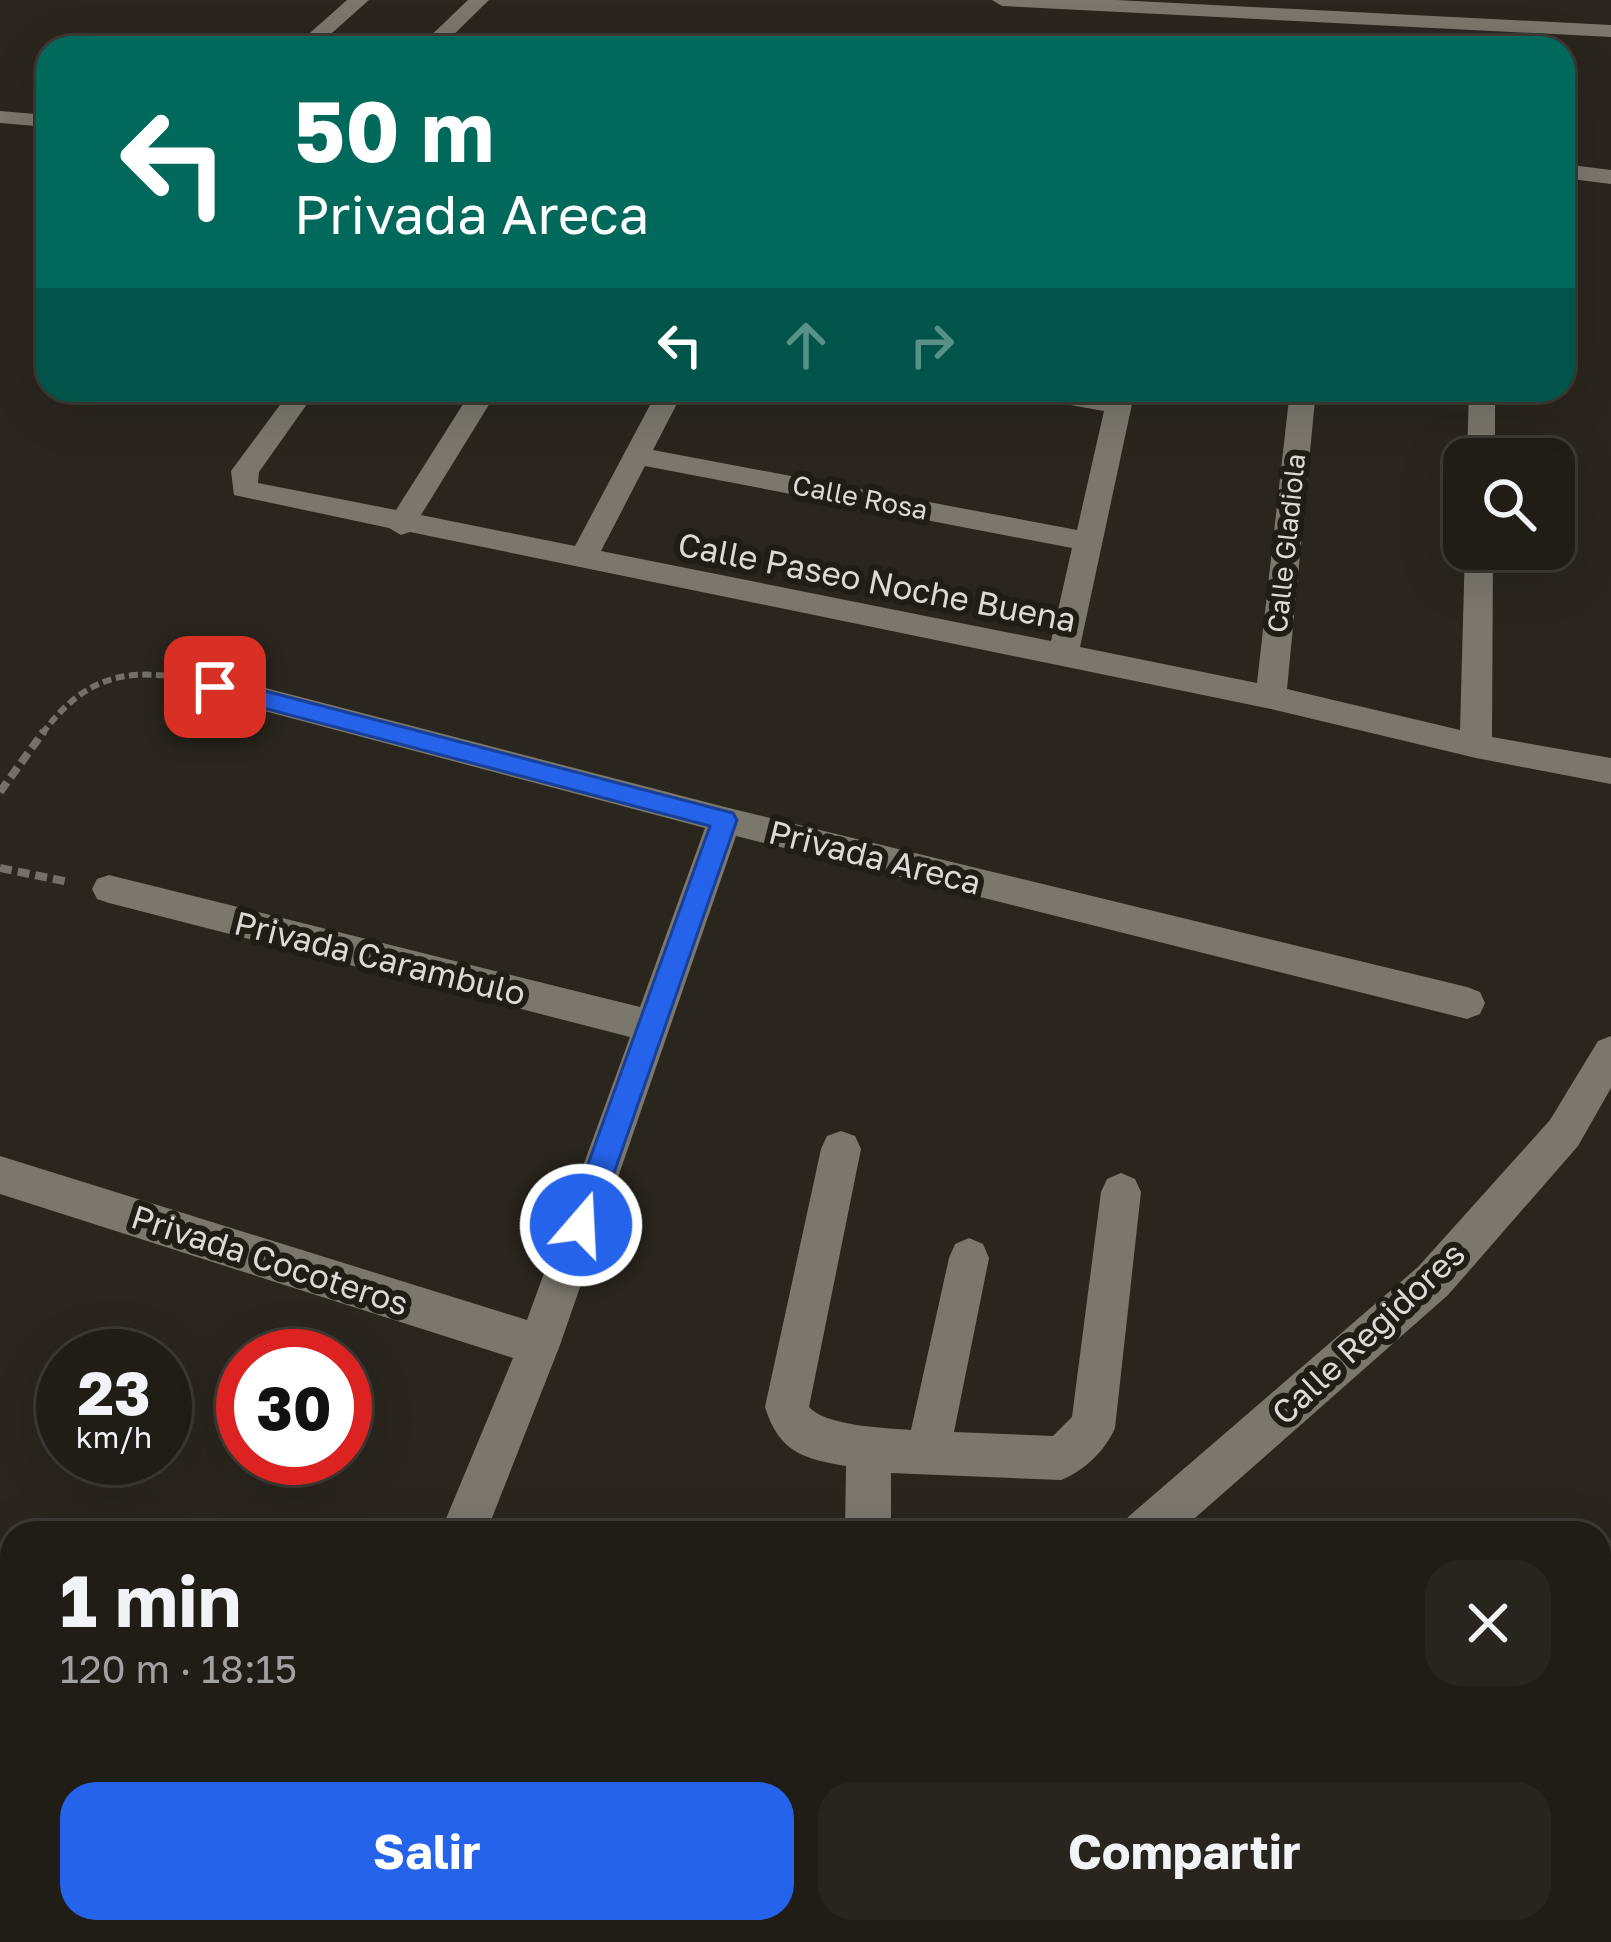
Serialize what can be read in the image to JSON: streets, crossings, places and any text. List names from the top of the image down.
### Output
{
  "streets": {
    "street": [
      "Calle Rosa",
      "Calle Gladiola",
      "Calle Paseo Noche Buena",
      "Privada Areca",
      "Privada Carambulo",
      "Privada Cocoteros",
      "Calle Regidores"
    ]
  },
  "crossings": [
    ["Calle Gladiola", "Calle Paseo Noche Buena"]
  ],
  "page": {
    "turn": ["50 m", "Privada Areca"],
    "speed": "23 km/h",
    "limit": "30",
    "heading": ["1 min", "120 m · 18:15"],
    "buttons": ["Salir", "Compartir"]
  }
}
